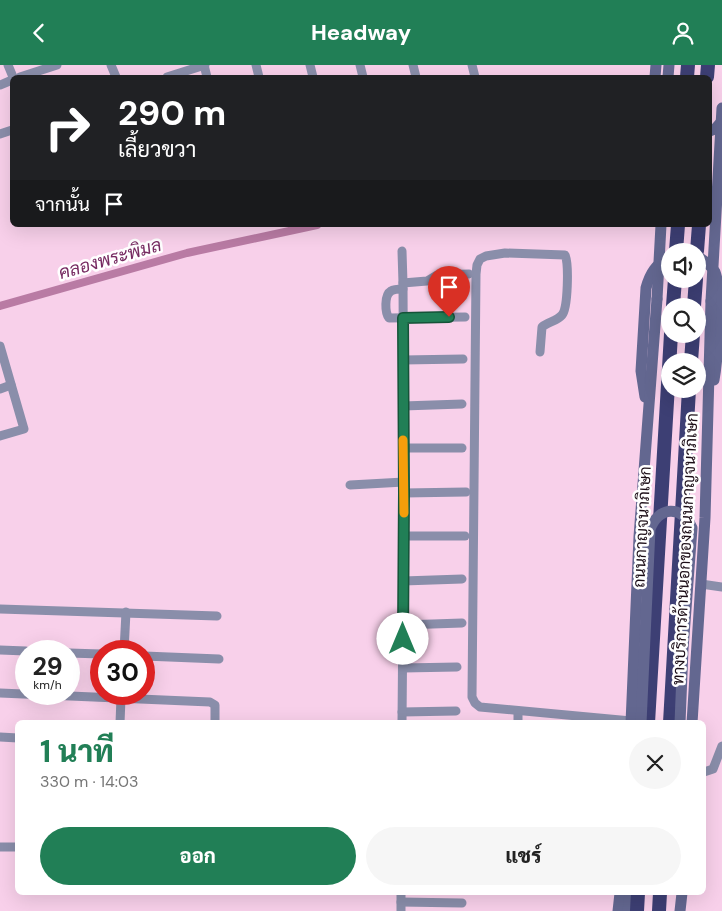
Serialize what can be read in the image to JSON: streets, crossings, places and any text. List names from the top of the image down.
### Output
{
  "streets": {
    "highway": ["ถนนกาญจนาภิเษก"],
    "main road": ["ทางบริการด้านนอกของถนนกาญจนาภิเษก"]
  },
  "water": ["คลองพระพิมล"],
  "page": {
    "header": "Headway",
    "turn": ["290 m", "เลี้ยวขวา"],
    "then": "จากนั้น",
    "speed": "29 km/h",
    "limit": "30",
    "heading": ["1 นาที", "330 m · 14:03"],
    "buttons": ["ออก", "แชร์"]
  }
}
